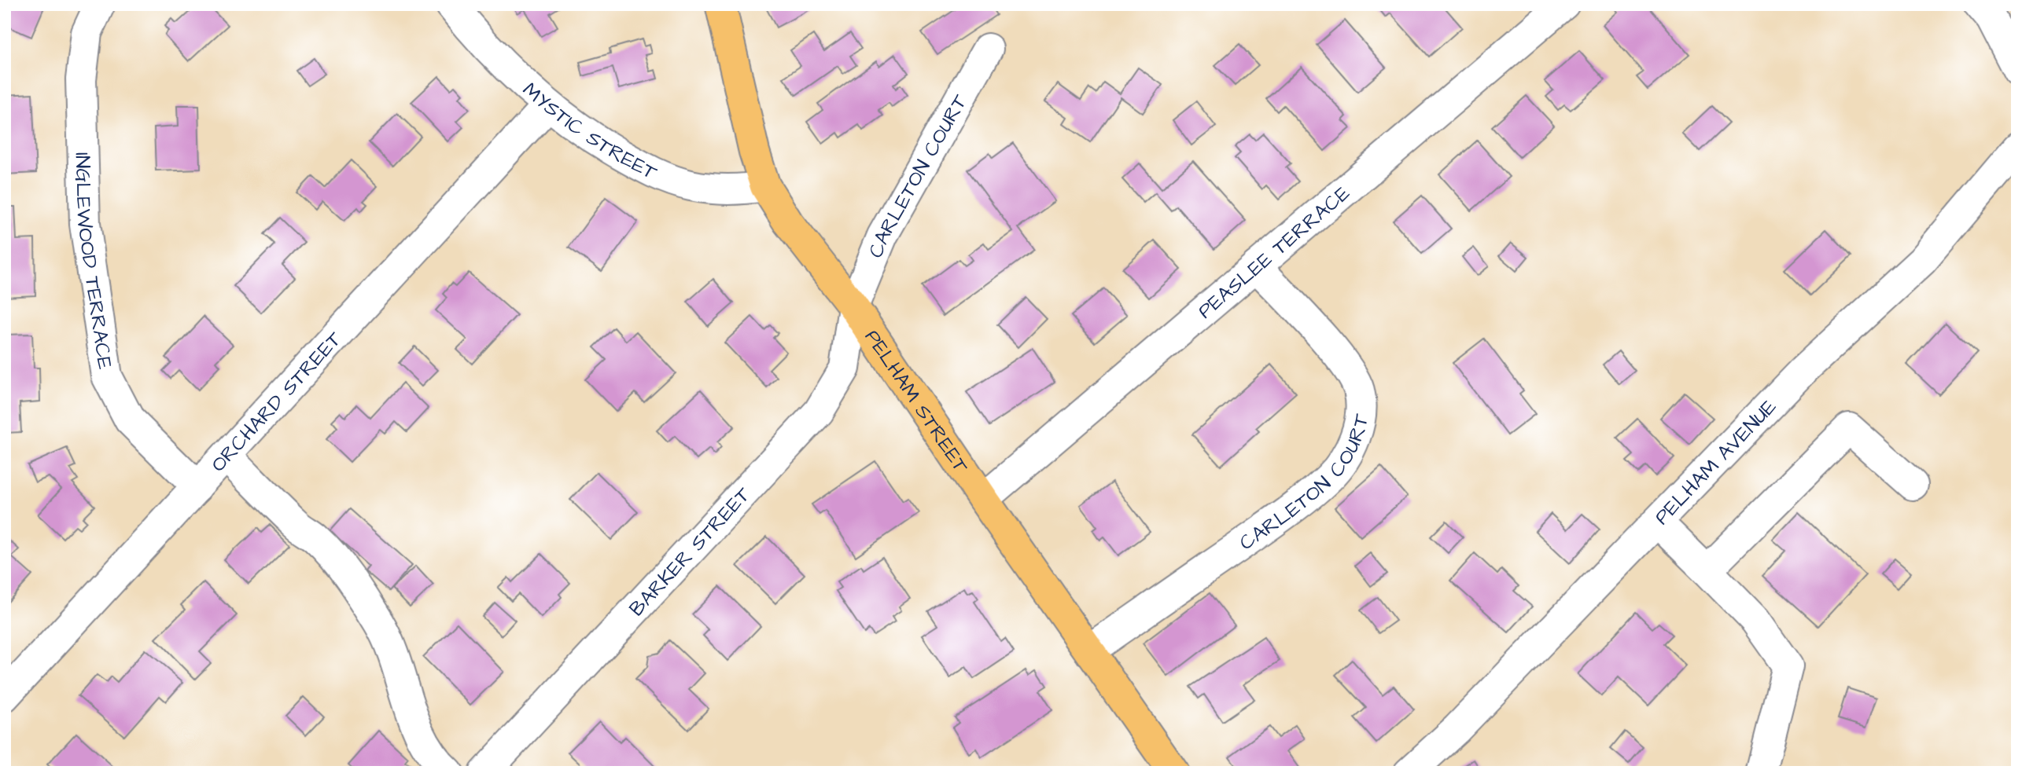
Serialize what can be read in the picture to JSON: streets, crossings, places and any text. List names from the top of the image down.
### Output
{
  "streets": {
    "main road": ["PELHAM STREET"],
    "street": [
      "MYSTIC STREET",
      "CARLETON COURT",
      "PEASLEE TERRACE",
      "INGLEWOOD TERRACE",
      "ORCHARD STREET",
      "PELHAM AVENUE",
      "BARKER STREET"
    ]
  },
  "crossings": [
    ["MYSTIC STREET", "ORCHARD STREET"],
    ["MYSTIC STREET", "PELHAM STREET"],
    ["CARLETON COURT", "PEASLEE TERRACE"],
    ["CARLETON COURT", "PELHAM STREET"],
    ["CARLETON COURT", "BARKER STREET"],
    ["PEASLEE TERRACE", "PELHAM STREET"],
    ["INGLEWOOD TERRACE", "ORCHARD STREET"],
    ["PELHAM STREET", "BARKER STREET"]
  ]
}
